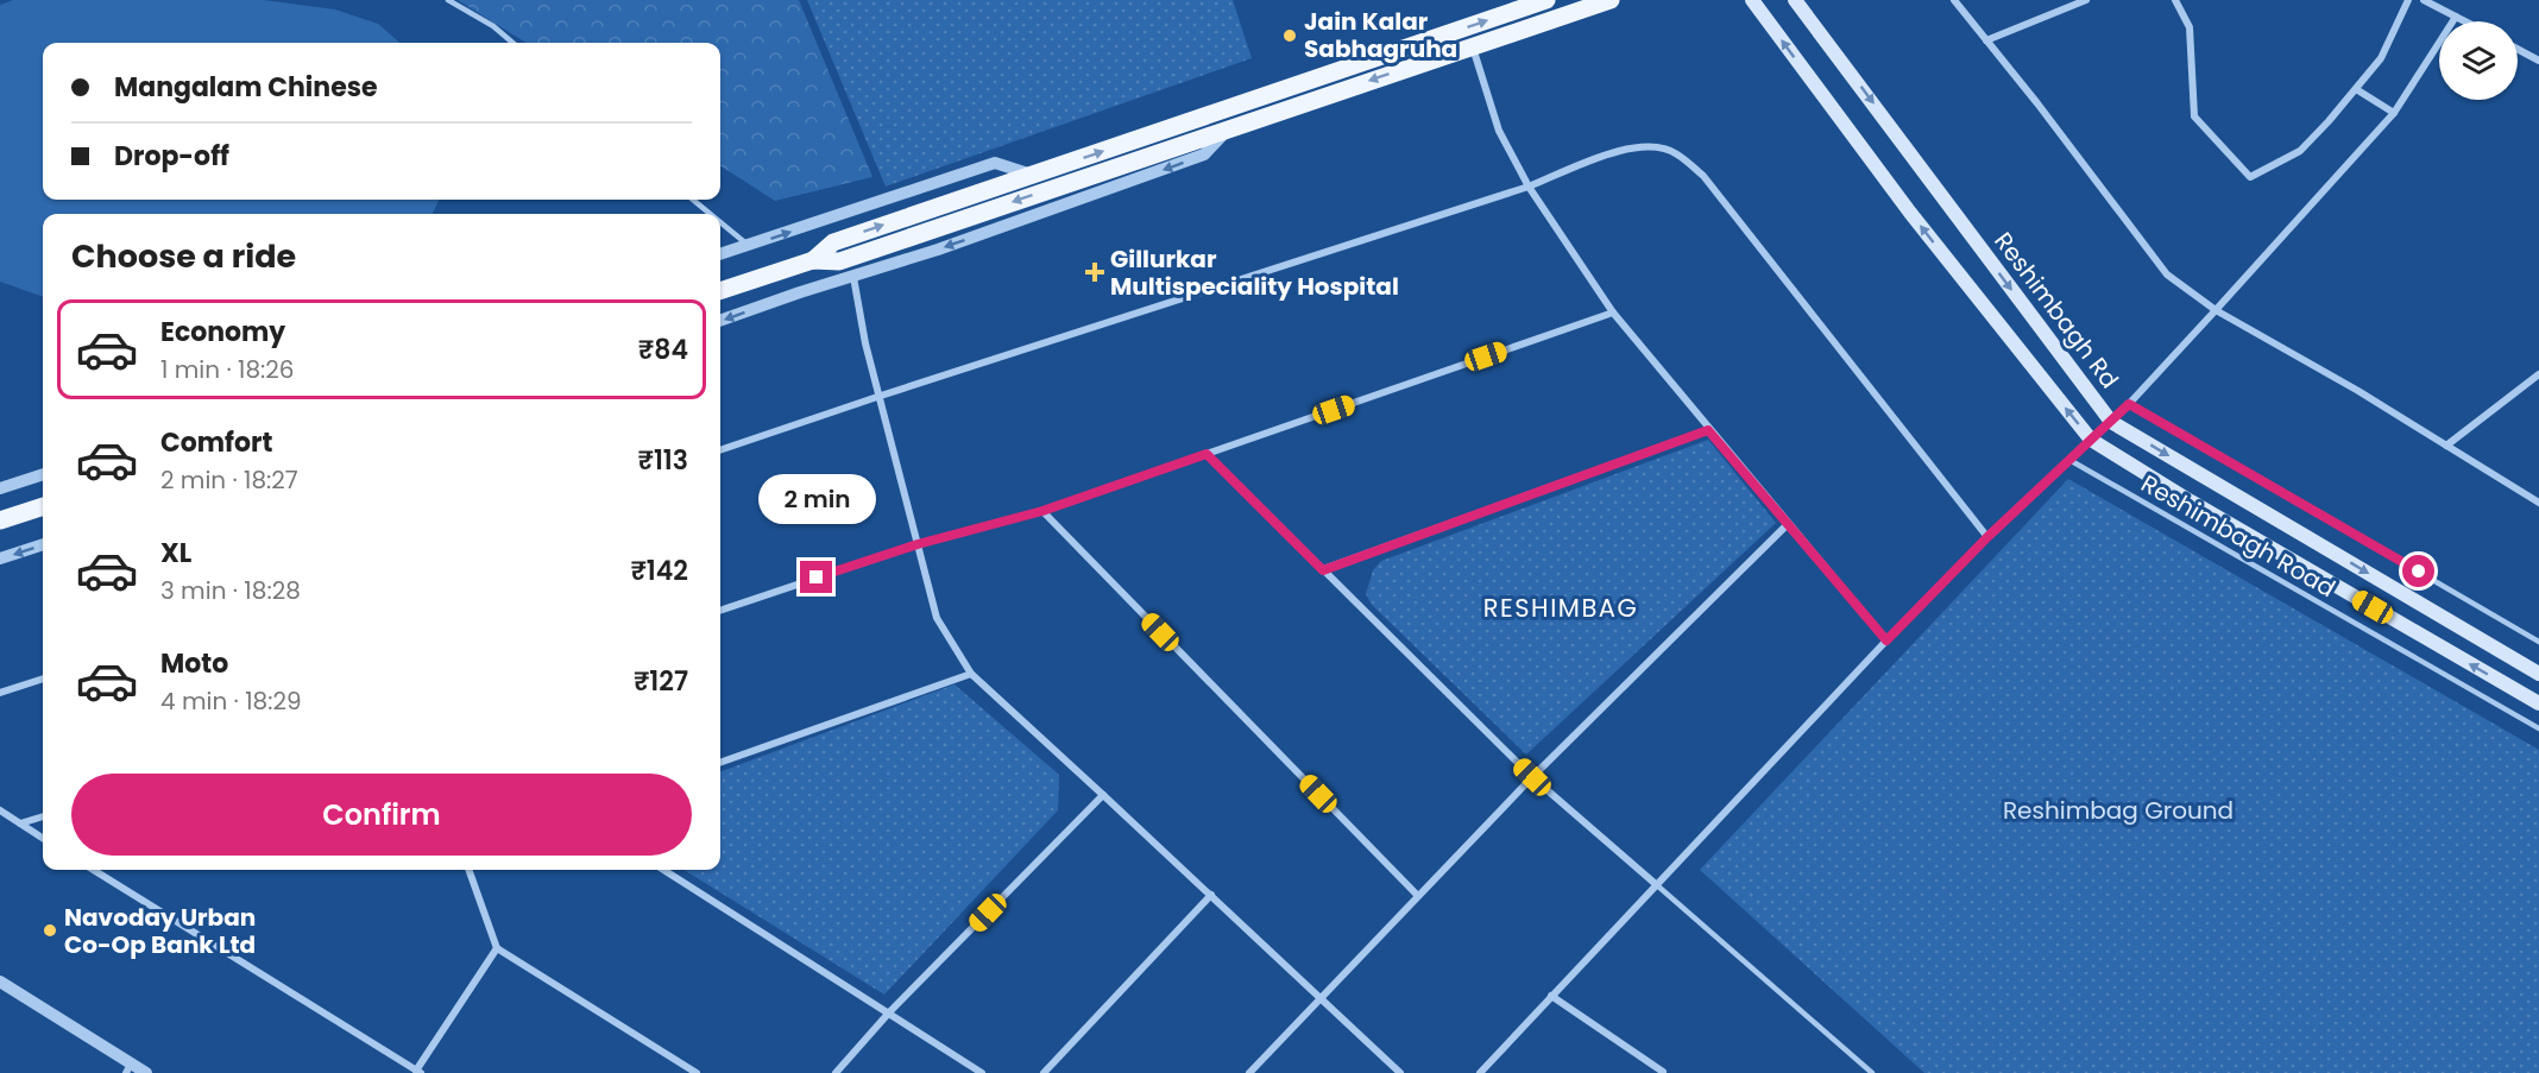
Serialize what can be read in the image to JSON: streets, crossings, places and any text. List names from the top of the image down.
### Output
{
  "streets": {
    "main road": ["Reshimbagh Rd"],
    "lane": ["Reshimbagh Road"]
  },
  "districts": ["RESHIMBAG"],
  "parks": ["Reshimbag Ground"],
  "places": {
    "other": ["Jain Kalar Sabhagruha", "Navoday Urban Co-Op Bank Ltd"],
    "health": ["Gillurkar Multispeciality Hospital"]
  },
  "page": {
    "banner": ["Mangalam Chinese", "Drop-off"],
    "heading": "Choose a ride",
    "list": [
      {
        "name": "Economy",
        "note": "1 min · 18:26",
        "value": "₹84"
      },
      {
        "name": "Comfort",
        "note": "2 min · 18:27",
        "value": "₹113"
      },
      {
        "name": "XL",
        "note": "3 min · 18:28",
        "value": "₹142"
      },
      {
        "name": "Moto",
        "note": "4 min · 18:29",
        "value": "₹127"
      }
    ],
    "bubble": "2 min",
    "buttons": "Confirm"
  }
}
